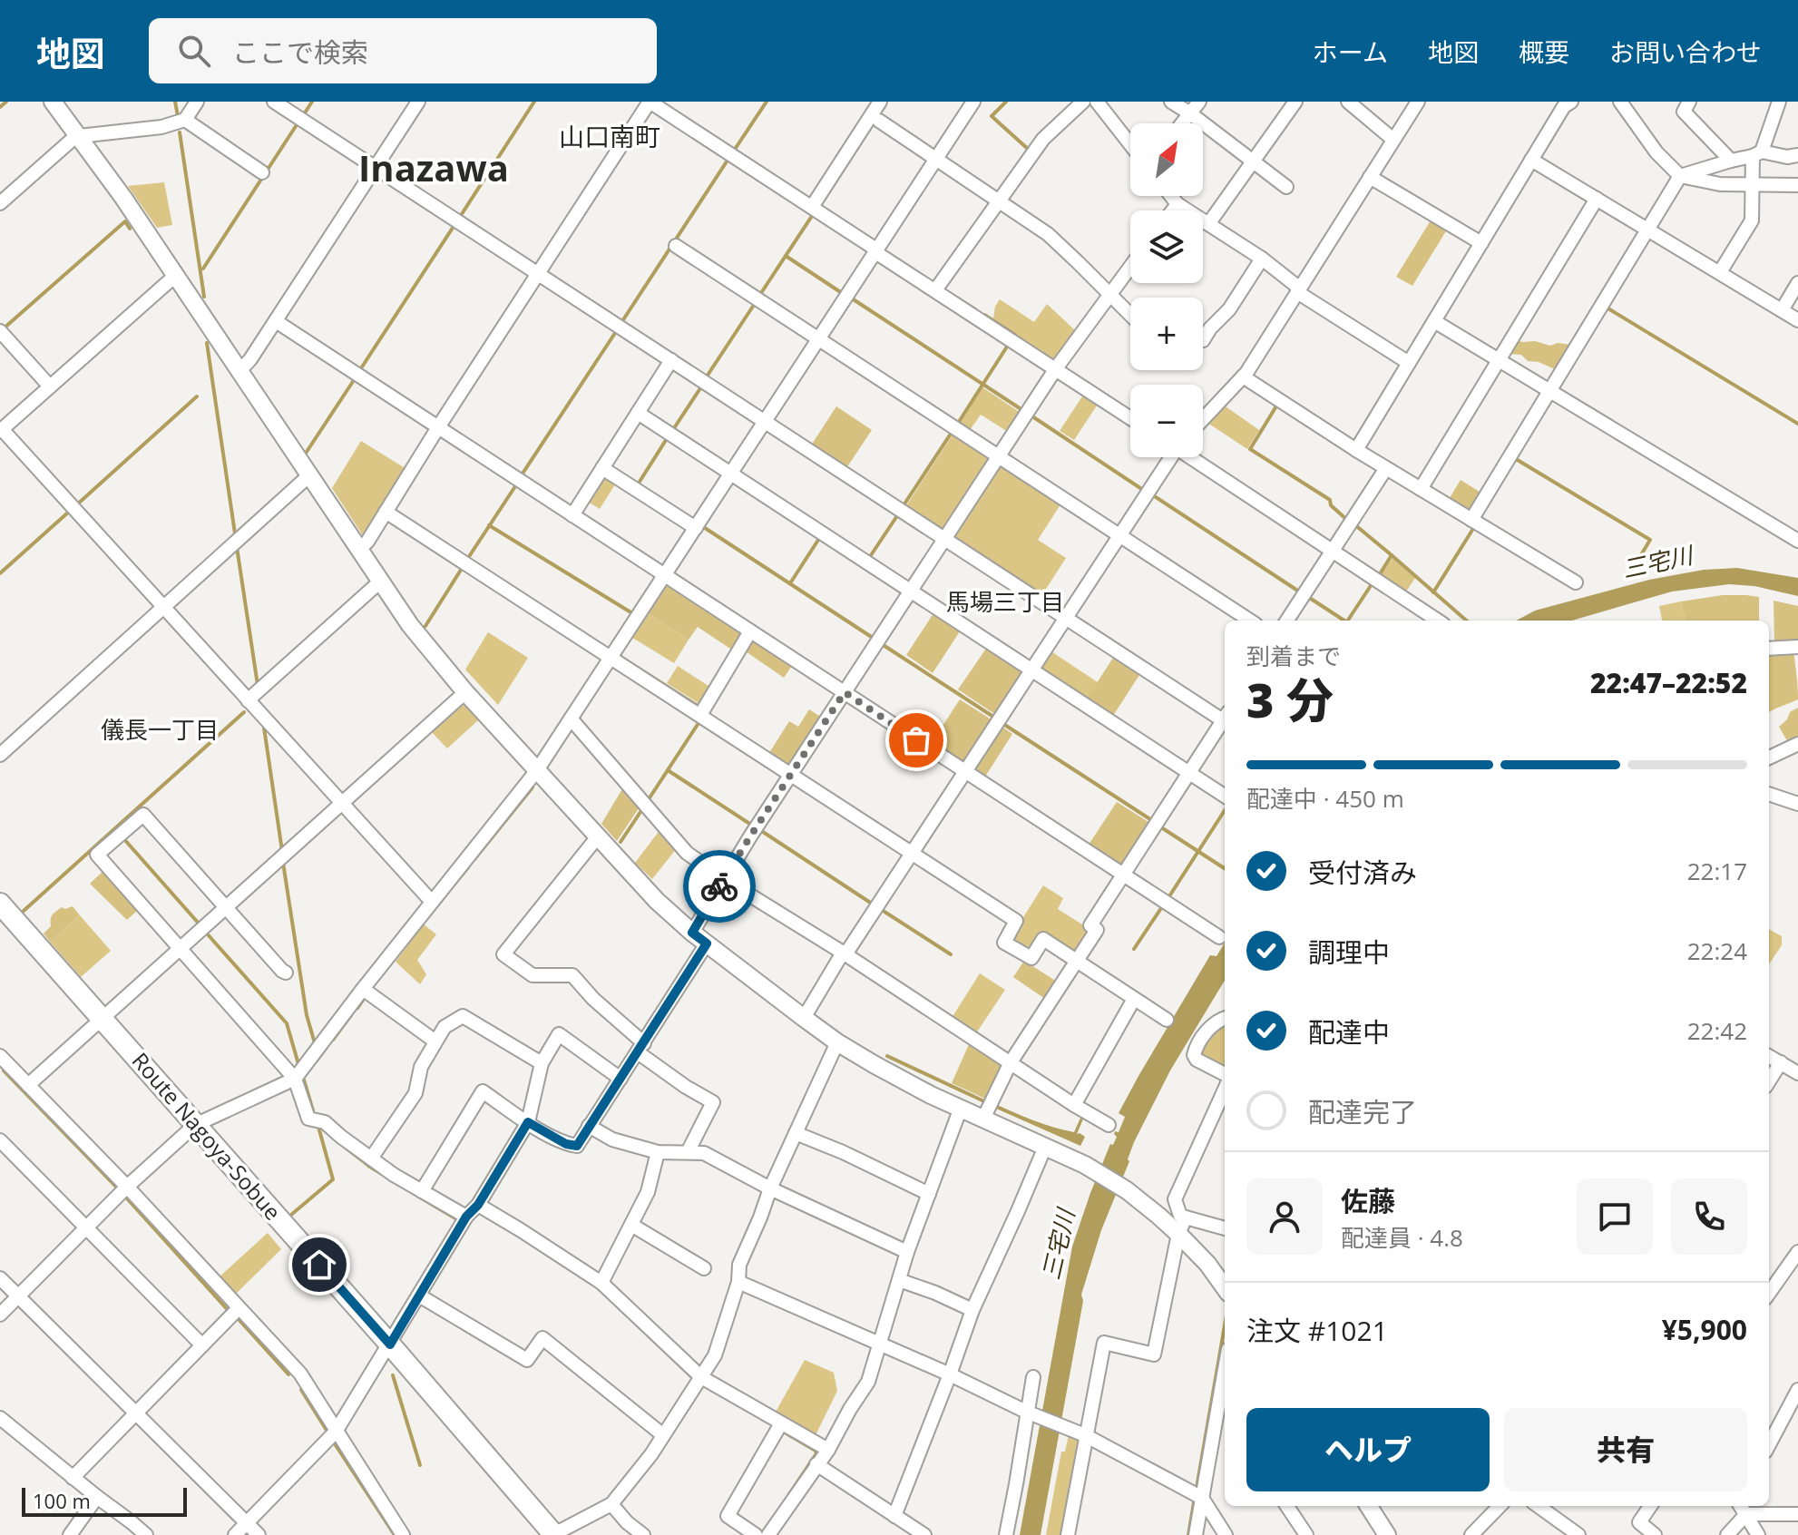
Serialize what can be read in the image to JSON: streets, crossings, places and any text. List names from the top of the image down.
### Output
{
  "streets": {
    "main road": ["Route Nagoya-Sobue"]
  },
  "districts": [
    "山口南町",
    "Inazawa",
    "馬場三丁目",
    "儀長一丁目"
  ],
  "water": ["三宅川"],
  "scale_bar": "100 m",
  "north": "top right",
  "page": {
    "header": "地図",
    "search": "ここで検索",
    "nav": [
      "ホーム",
      "地図",
      "概要",
      "お問い合わせ"
    ],
    "map_buttons": ["+", "−"],
    "heading": ["3 分", "到着まで", "22:47–22:52"],
    "panel": [
      "佐藤",
      "配達員 · 4.8",
      "注文 #1021",
      "¥5,900"
    ],
    "bar": "配達中 · 450 m",
    "list": [
      ["受付済み", "22:17"],
      ["調理中", "22:24"],
      ["配達中", "22:42"],
      "配達完了"
    ],
    "buttons": ["ヘルプ", "共有"],
    "scale": "100 m"
  }
}
